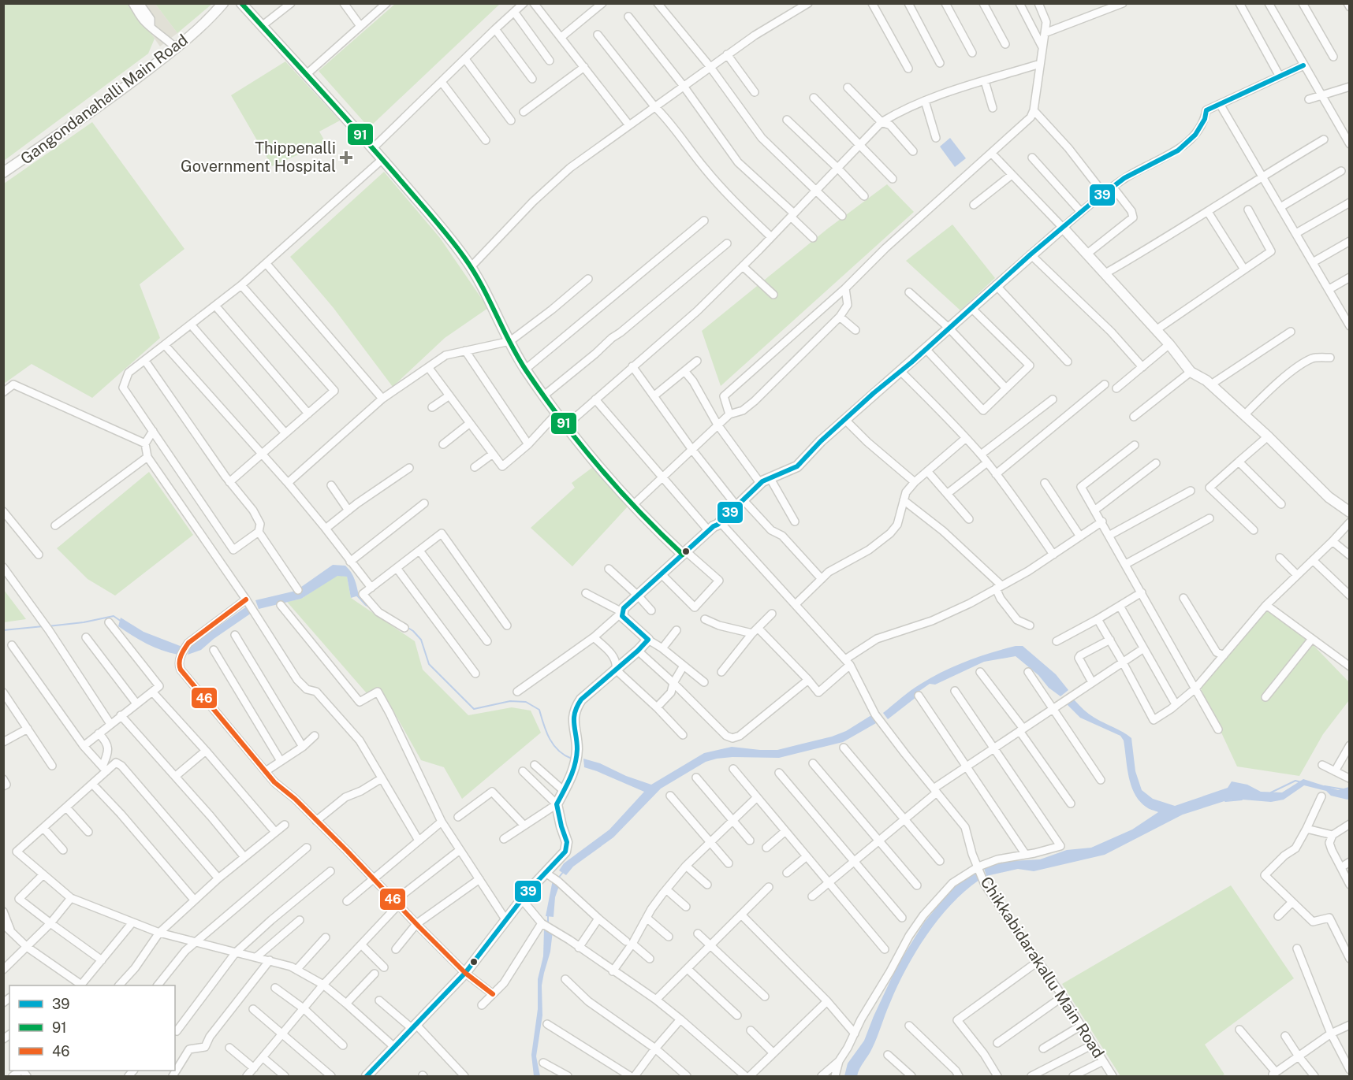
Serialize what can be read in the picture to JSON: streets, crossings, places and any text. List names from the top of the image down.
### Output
{
  "streets": {
    "street": ["Gangondanahalli Main Road", "Chikkabidarakallu Main Road"]
  },
  "places": {
    "health": ["Thippenalli Government Hospital"]
  },
  "lines": ["transit line 91", "transit line 39", "transit line 46"],
  "legend": ["39", "91", "46"]
}
